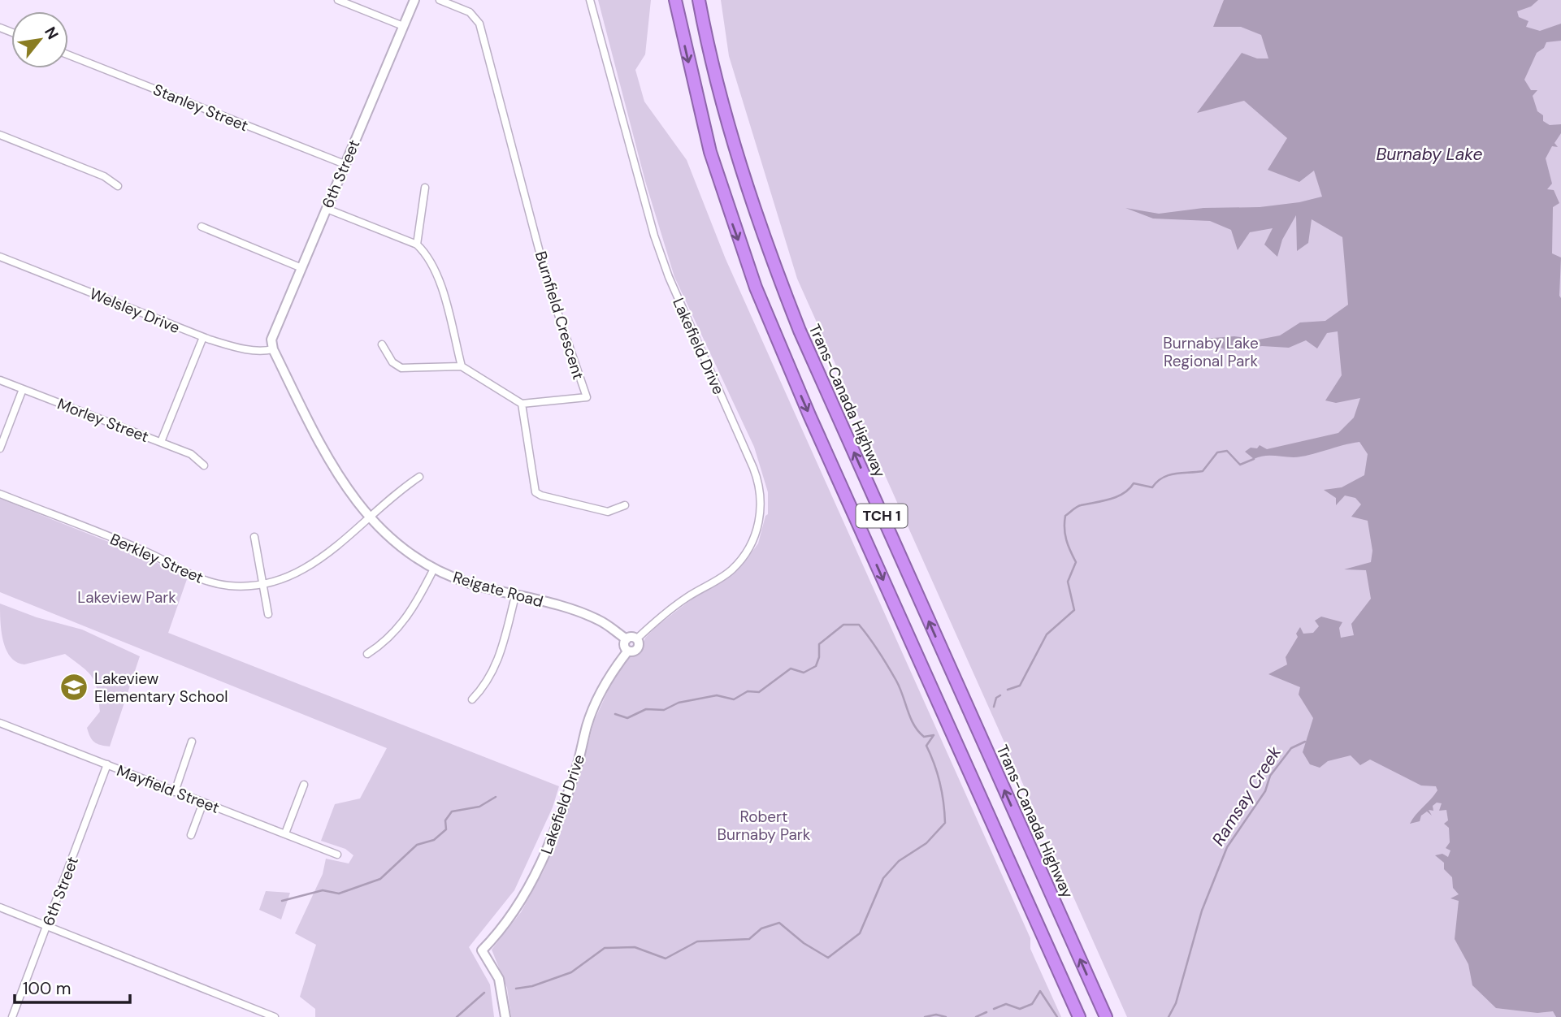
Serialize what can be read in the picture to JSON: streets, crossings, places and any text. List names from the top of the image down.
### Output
{
  "streets": {
    "highway": ["Trans-Canada Highway", "TCH 1"],
    "street": [
      "Stanley Street",
      "6th Street",
      "Welsley Drive",
      "Burnfield Crescent",
      "Lakefield Drive",
      "Morley Street",
      "Berkley Street",
      "Reigate Road",
      "Mayfield Street"
    ]
  },
  "crossings": [
    ["Stanley Street", "6th Street"],
    ["6th Street", "Welsley Drive"],
    ["6th Street", "Reigate Road"],
    ["6th Street", "Mayfield Street"],
    ["Welsley Drive", "Reigate Road"],
    ["Lakefield Drive", "Reigate Road"],
    ["Berkley Street", "Reigate Road"]
  ],
  "water": ["Burnaby Lake", "Ramsay Creek"],
  "parks": ["Burnaby Lake Regional Park", "Lakeview Park", "Robert Burnaby Park"],
  "places": {
    "school or university": ["Lakeview Elementary School"]
  },
  "scale_bar": "100 m",
  "north": "top right"
}
